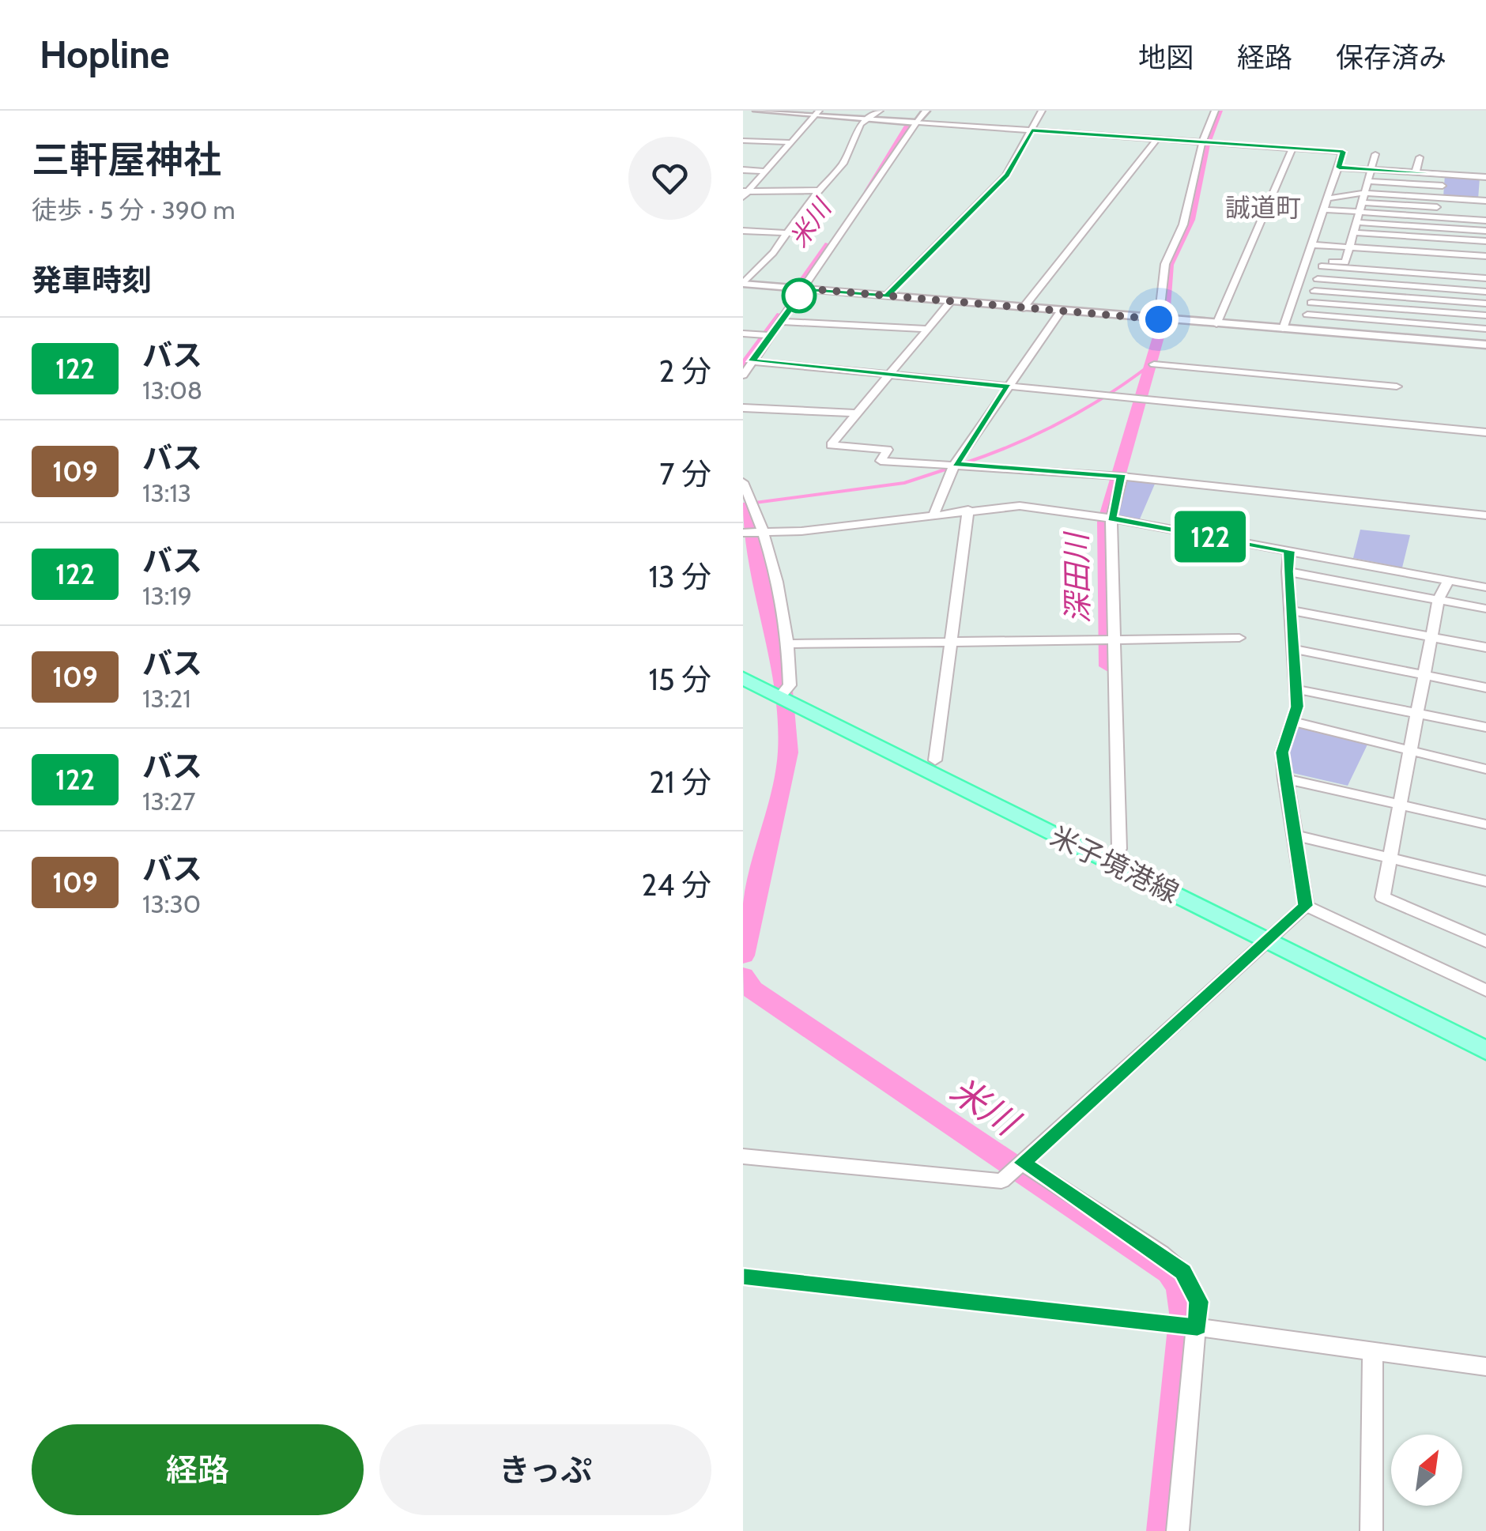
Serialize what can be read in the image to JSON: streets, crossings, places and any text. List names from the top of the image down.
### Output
{
  "streets": {
    "main road": ["米子境港線"]
  },
  "districts": ["誠道町"],
  "water": ["米川", "深田川"],
  "lines": ["bus line 122"],
  "north": "top right",
  "page": {
    "header": "Hopline",
    "nav": ["地図", "経路", "保存済み"],
    "heading": [
      ["三軒屋神社", "徒歩 · 5 分 · 390 m"],
      "発車時刻"
    ],
    "on_map": "122",
    "list": [
      {
        "mark": "122",
        "name": "バス",
        "note": "13:08",
        "value": "2 分"
      },
      {
        "mark": "109",
        "name": "バス",
        "note": "13:13",
        "value": "7 分"
      },
      {
        "mark": "122",
        "name": "バス",
        "note": "13:19",
        "value": "13 分"
      },
      {
        "mark": "109",
        "name": "バス",
        "note": "13:21",
        "value": "15 分"
      },
      {
        "mark": "122",
        "name": "バス",
        "note": "13:27",
        "value": "21 分"
      },
      {
        "mark": "109",
        "name": "バス",
        "note": "13:30",
        "value": "24 分"
      }
    ],
    "buttons": ["経路", "きっぷ"]
  }
}
